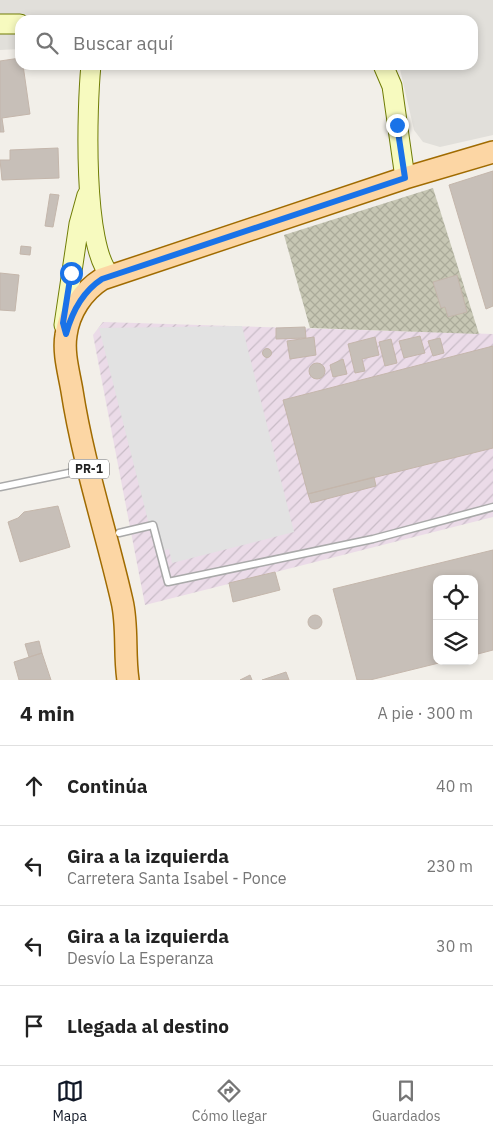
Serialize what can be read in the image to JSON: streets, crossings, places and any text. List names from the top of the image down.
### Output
{
  "streets": {
    "main road": ["PR-1"]
  },
  "page": {
    "search": "Buscar aquí",
    "heading": ["4 min", "A pie · 300 m"],
    "list": [
      ["Continúa", "40 m"],
      ["Gira a la izquierda", "Carretera Santa Isabel - Ponce", "230 m"],
      ["Gira a la izquierda", "Desvío La Esperanza", "30 m"],
      "Llegada al destino"
    ],
    "nav": ["Mapa", "Cómo llegar", "Guardados"]
  }
}
